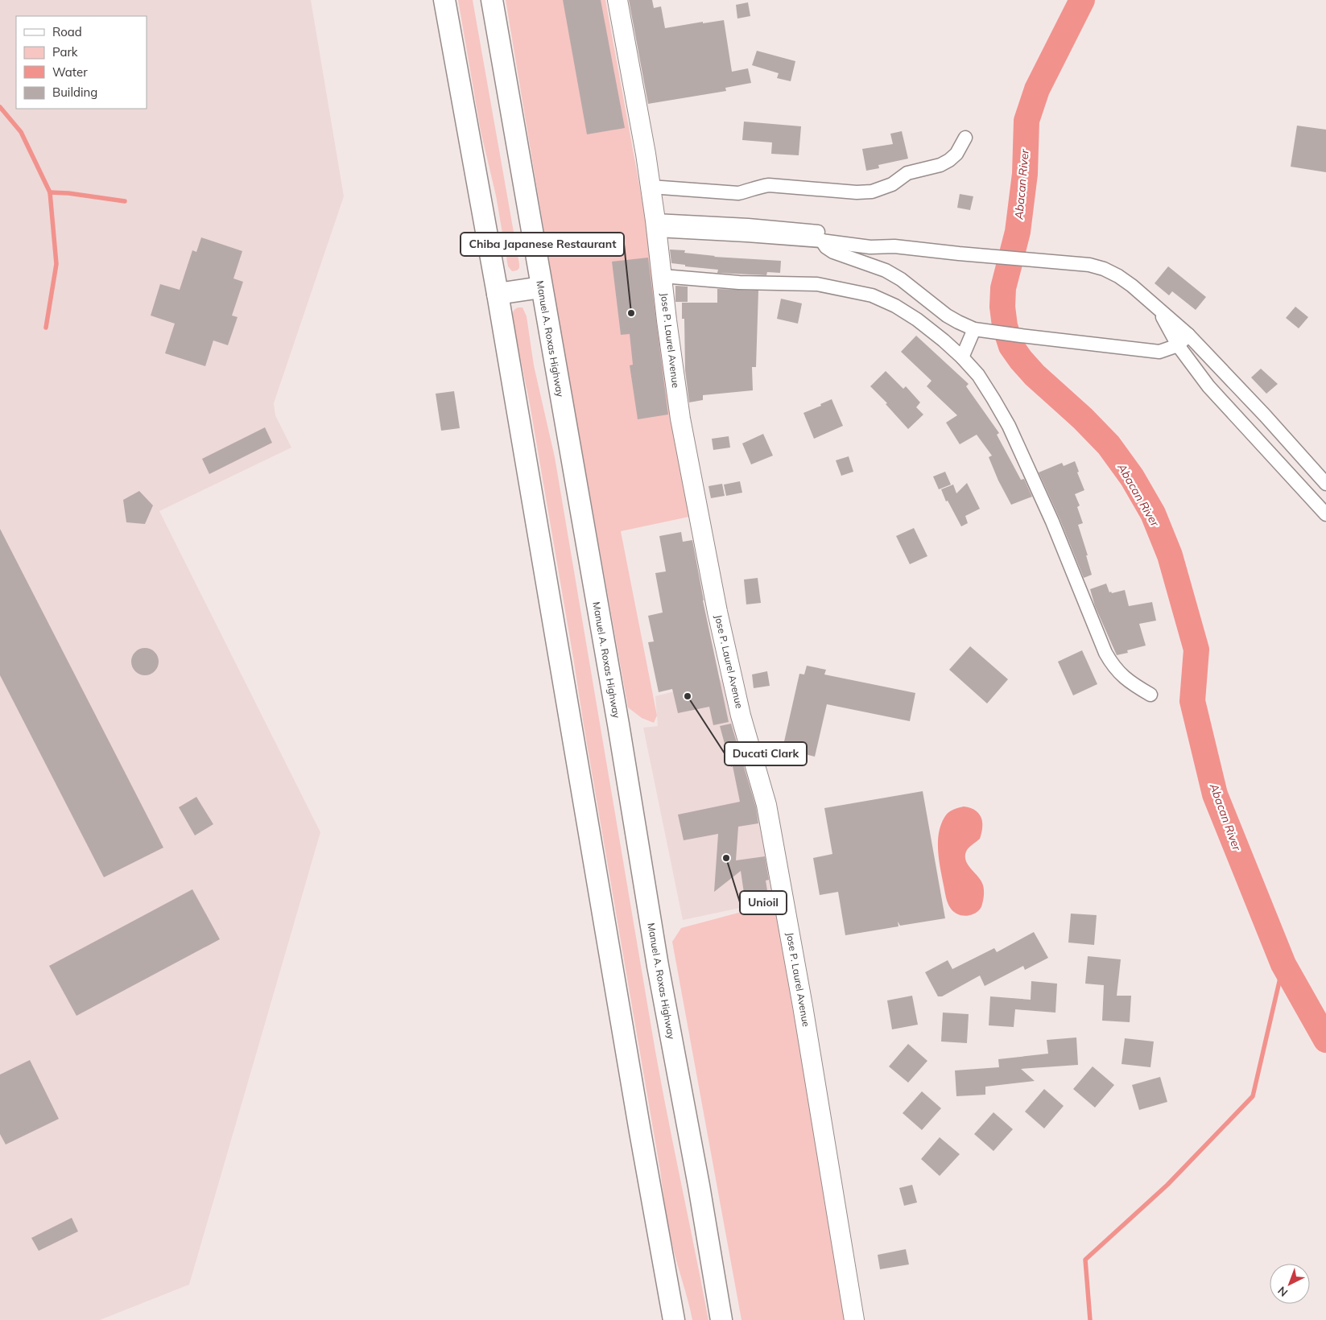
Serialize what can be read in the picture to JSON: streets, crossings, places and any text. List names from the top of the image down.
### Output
{
  "streets": {
    "main road": ["Manuel A. Roxas Highway"],
    "street": ["Jose P. Laurel Avenue"]
  },
  "water": ["Abacan River"],
  "places": ["Chiba Japanese Restaurant", "Ducati Clark", "Unioil"],
  "legend": [
    "Road",
    "Park",
    "Water",
    "Building"
  ],
  "north": "bottom left"
}
